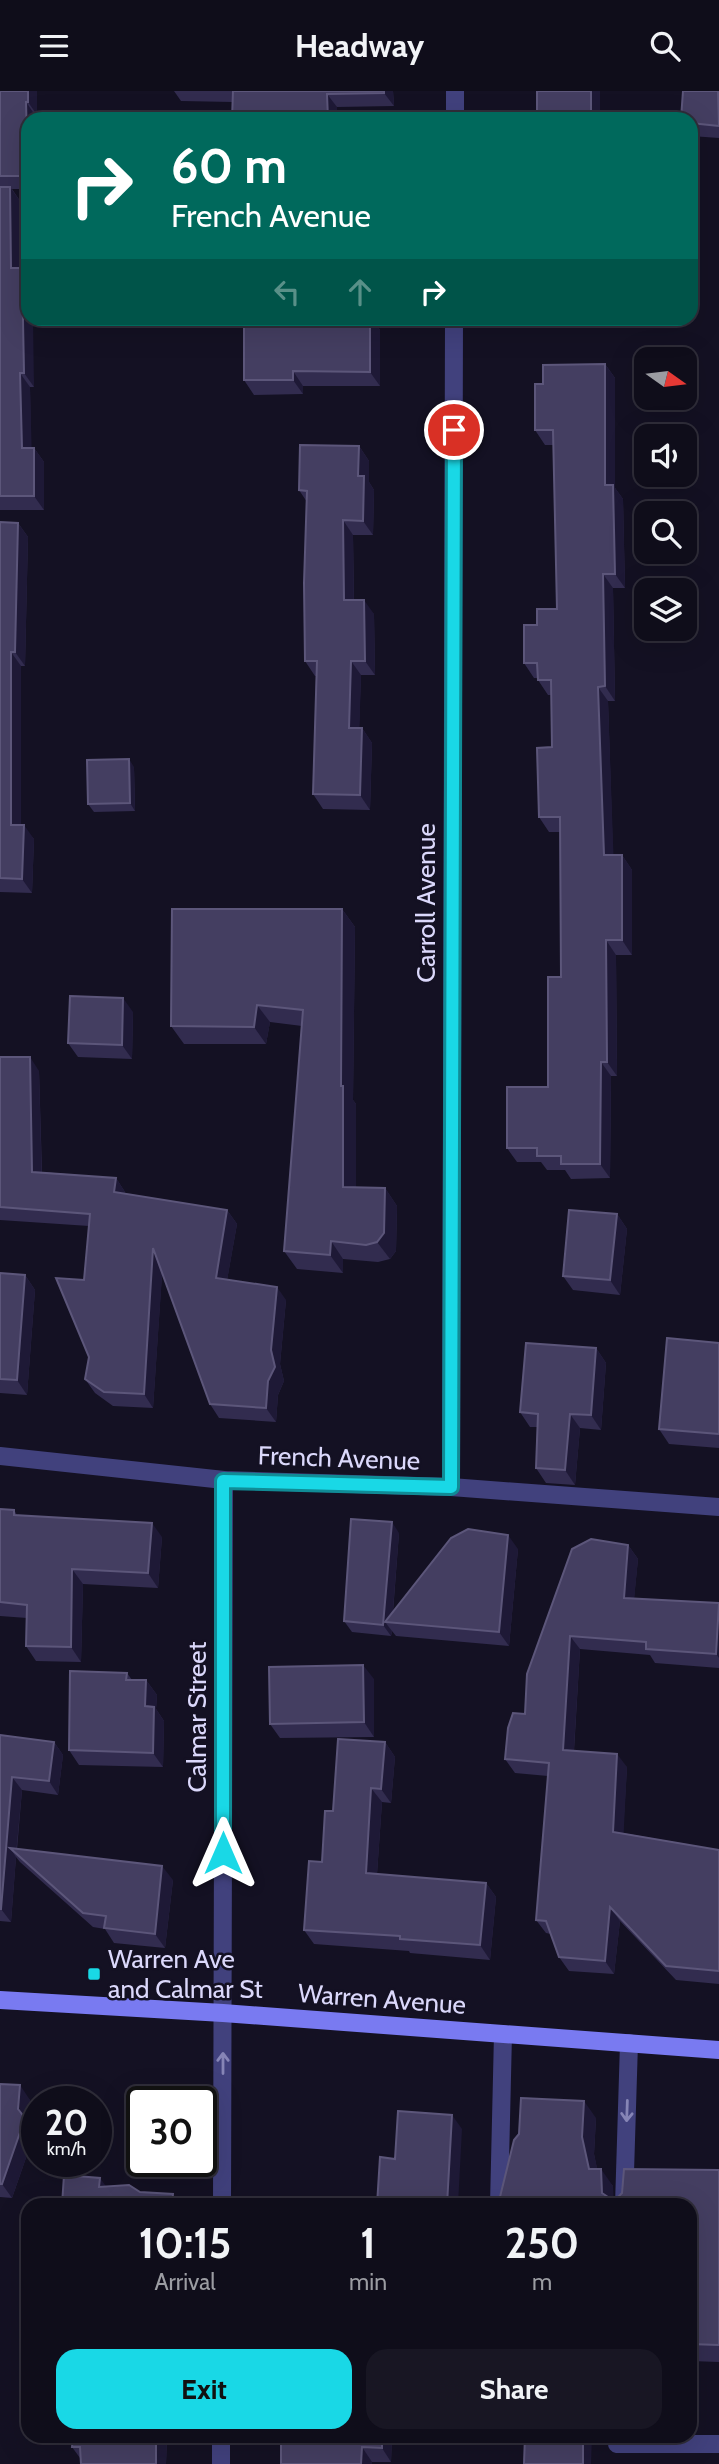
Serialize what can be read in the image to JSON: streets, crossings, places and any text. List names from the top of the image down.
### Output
{
  "streets": {
    "main road": ["Warren Avenue"],
    "street": ["Carroll Avenue", "French Avenue", "Calmar Street"]
  },
  "crossings": [
    ["Carroll Avenue", "French Avenue"],
    ["French Avenue", "Calmar Street"],
    ["Calmar Street", "Warren Avenue"]
  ],
  "places": {
    "transit": ["Warren Ave and Calmar St"]
  },
  "north": "right",
  "page": {
    "header": "Headway",
    "turn": ["60 m", "French Avenue"],
    "speed": "20 km/h",
    "limit": "30",
    "eta": [
      "10:15",
      "Arrival",
      "1",
      "min",
      "250",
      "m"
    ],
    "buttons": ["Exit", "Share"]
  }
}
